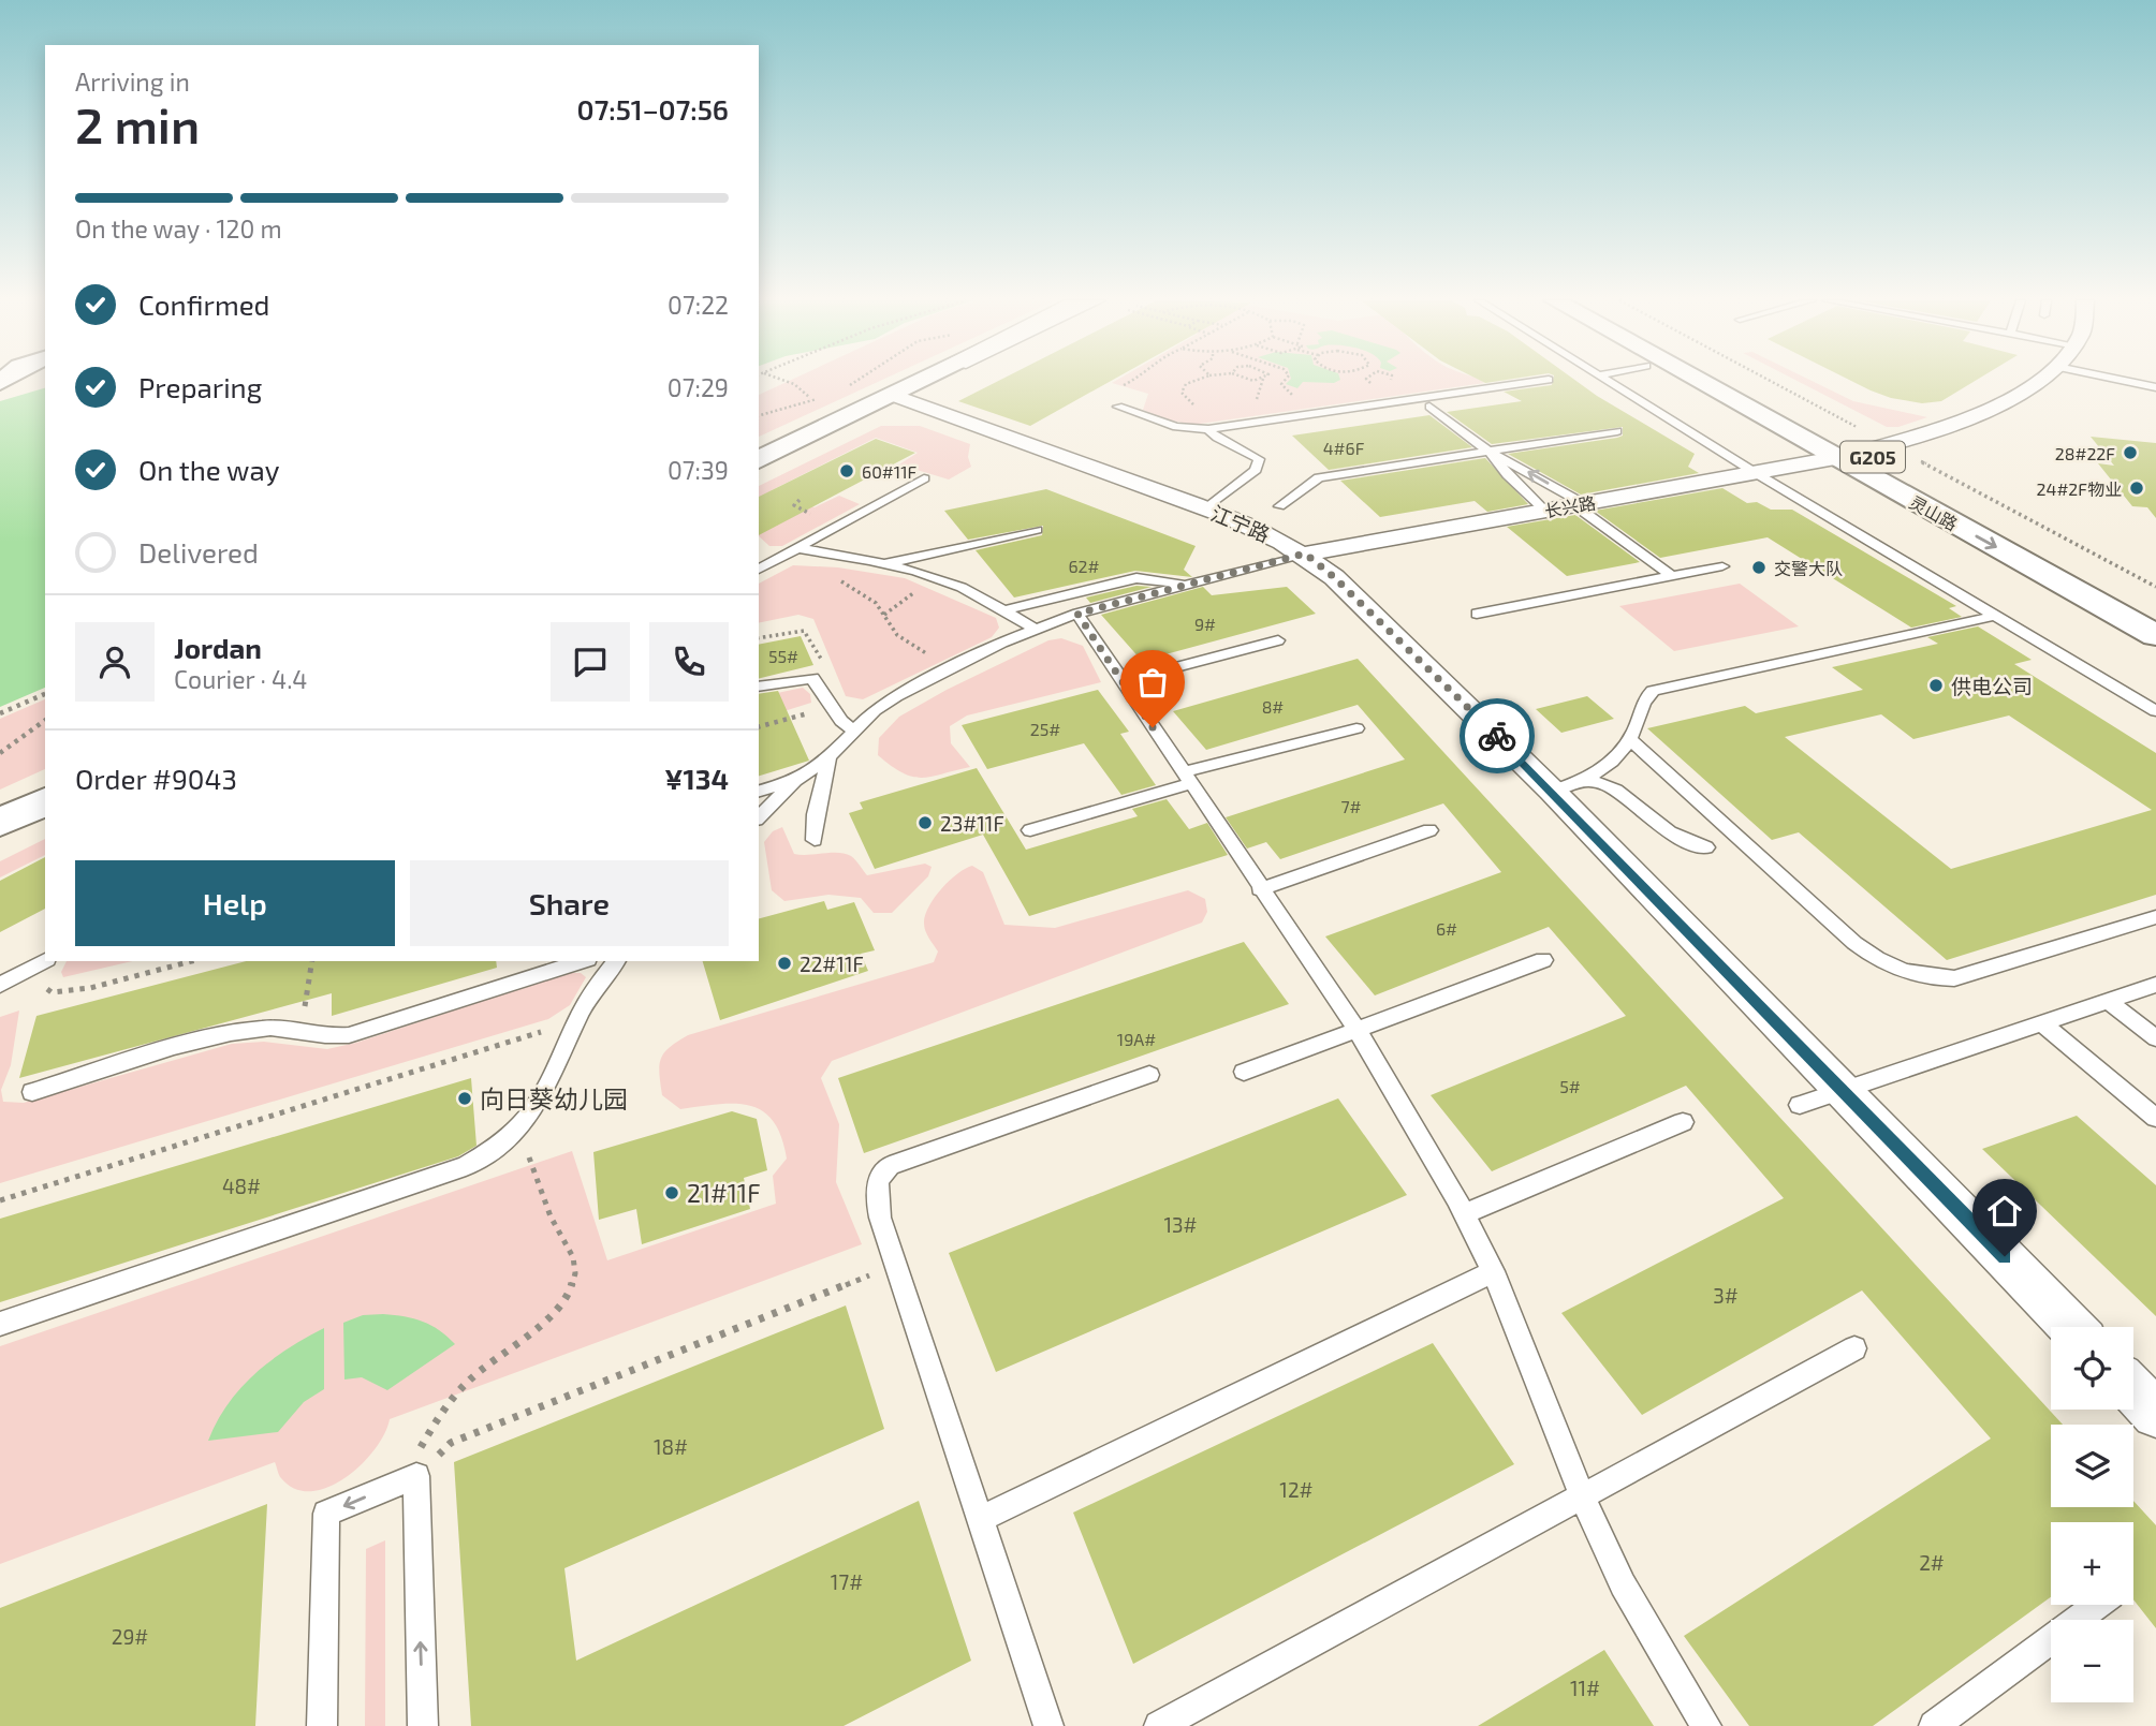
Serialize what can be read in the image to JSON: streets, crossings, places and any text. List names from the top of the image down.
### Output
{
  "streets": {
    "main road": ["G205", "灵山路"],
    "street": ["长兴路", "江宁路"]
  },
  "crossings": [
    ["长兴路", "灵山路"],
    ["长兴路", "江宁路"]
  ],
  "places": [
    "28#22F",
    "60#11F",
    "24#2F物业",
    "交警大队",
    "供电公司",
    "23#11F",
    "22#11F",
    "向日葵幼儿园",
    "21#11F"
  ],
  "house_numbers": [
    "4#6F",
    "62#",
    "9#",
    "55#",
    "8#",
    "25#",
    "7#",
    "6#",
    "19A#",
    "5#",
    "48#",
    "13#",
    "3#",
    "18#",
    "12#",
    "2#",
    "17#",
    "29#",
    "11#"
  ],
  "page": {
    "heading": ["2 min", "Arriving in", "07:51–07:56"],
    "panel": [
      "Jordan",
      "Courier · 4.4",
      "Order #9043",
      "¥134"
    ],
    "bar": "On the way · 120 m",
    "list": [
      ["Confirmed", "07:22"],
      ["Preparing", "07:29"],
      ["On the way", "07:39"],
      "Delivered"
    ],
    "buttons": ["Help", "Share"],
    "map_buttons": ["+", "−"]
  }
}
